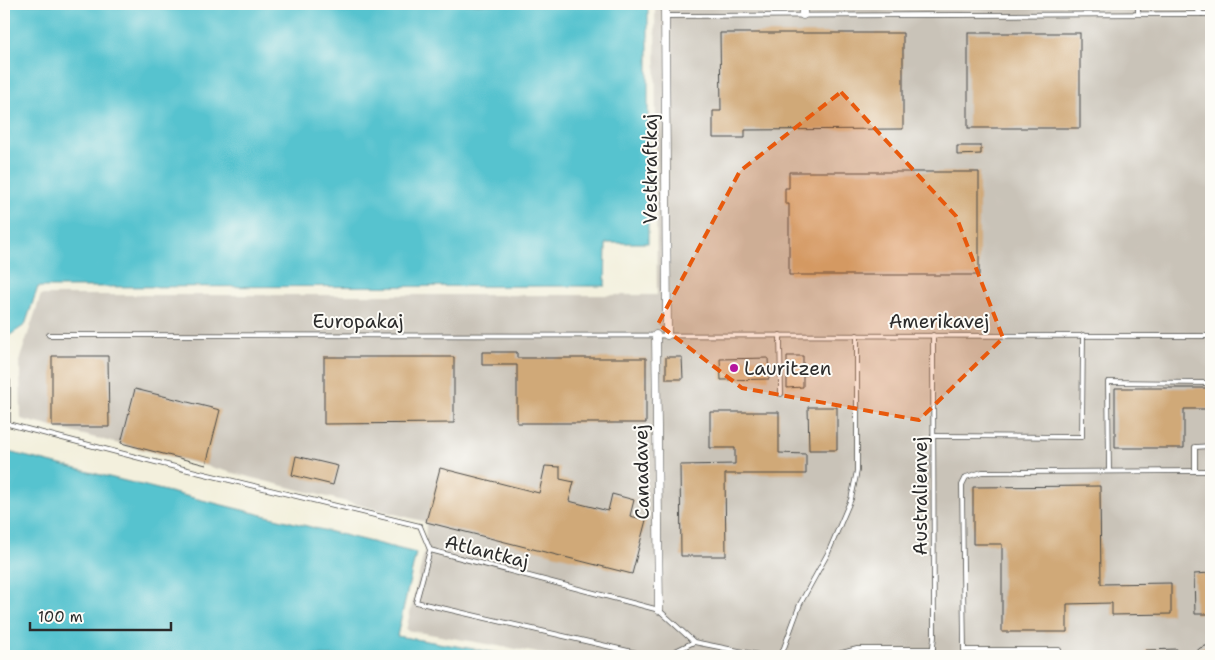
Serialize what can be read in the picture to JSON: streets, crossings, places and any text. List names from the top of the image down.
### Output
{
  "streets": {
    "street": ["Vestkraftkaj", "Canadavej"],
    "lane": [
      "Europakaj",
      "Amerikavej",
      "Australienvej",
      "Atlantkaj"
    ]
  },
  "crossings": [
    ["Vestkraftkaj", "Europakaj"],
    ["Vestkraftkaj", "Amerikavej"],
    ["Europakaj", "Amerikavej"],
    ["Europakaj", "Canadavej"],
    ["Amerikavej", "Australienvej"],
    ["Canadavej", "Atlantkaj"]
  ],
  "places": ["Lauritzen"],
  "scale_bar": "100 m"
}
